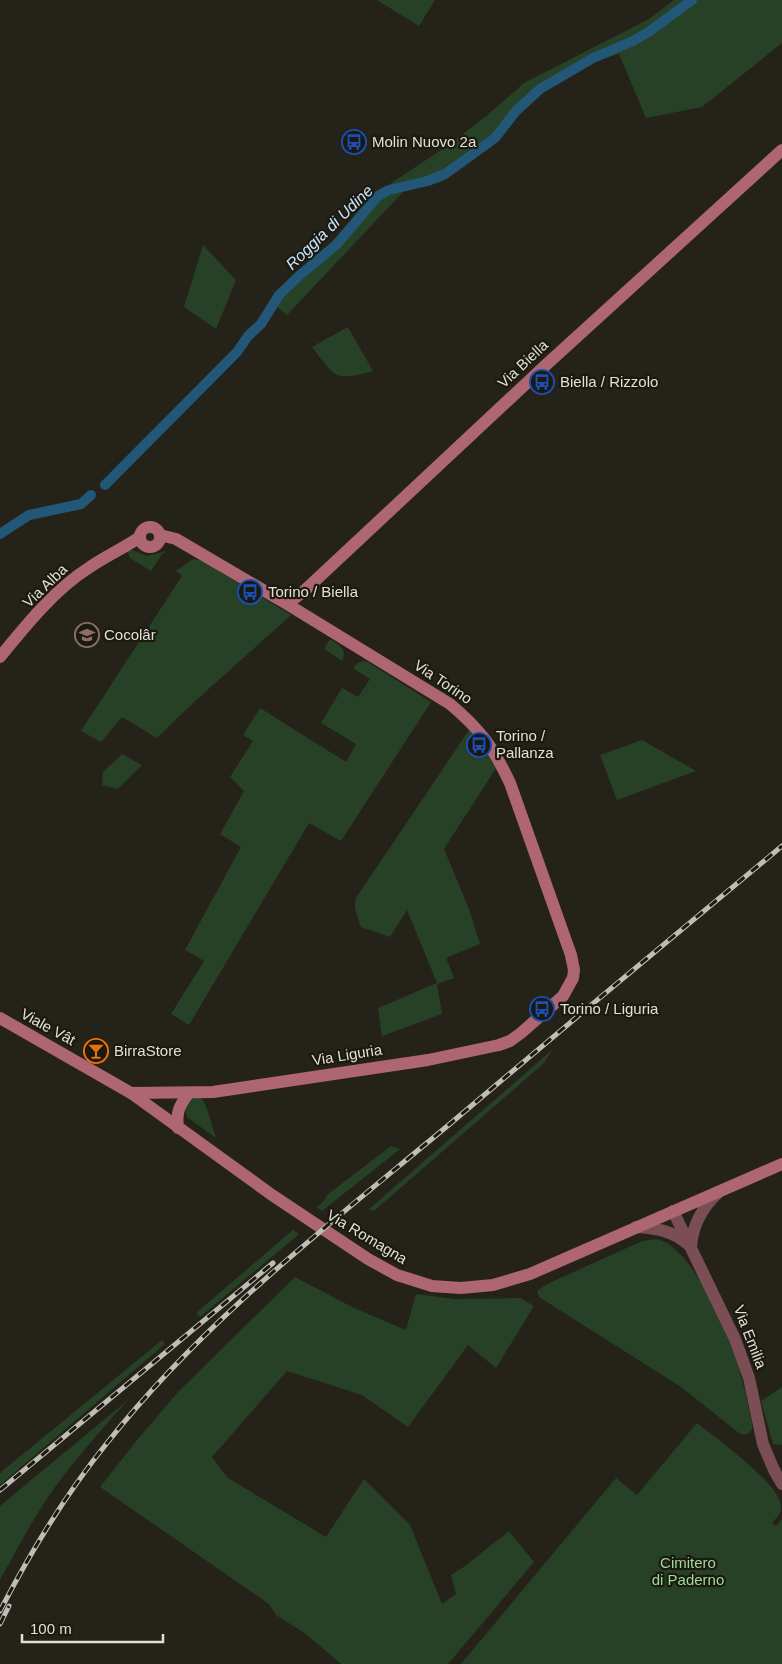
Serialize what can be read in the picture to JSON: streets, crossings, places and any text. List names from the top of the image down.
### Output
{
  "streets": {
    "main road": [
      "Via Biella",
      "Via Alba",
      "Via Torino",
      "Viale Vât",
      "Via Liguria",
      "Via Romagna"
    ],
    "street": ["Via Emilia"]
  },
  "crossings": [
    ["Via Biella", "Via Torino"],
    ["Via Alba", "Via Torino"],
    ["Via Torino", "Via Liguria"],
    ["Viale Vât", "Via Liguria"],
    ["Viale Vât", "Via Romagna"],
    ["Via Liguria", "Via Romagna"],
    ["Via Romagna", "Via Emilia"]
  ],
  "water": ["Roggia di Udine"],
  "parks": ["Cimitero di Paderno"],
  "places": {
    "bus stop": [
      "Molin Nuovo 2a",
      "Biella / Rizzolo",
      "Torino / Biella",
      "Torino / Pallanza",
      "Torino / Liguria"
    ],
    "school or university": ["Cocolâr"],
    "bar": ["BirraStore"]
  },
  "scale_bar": "100 m"
}
